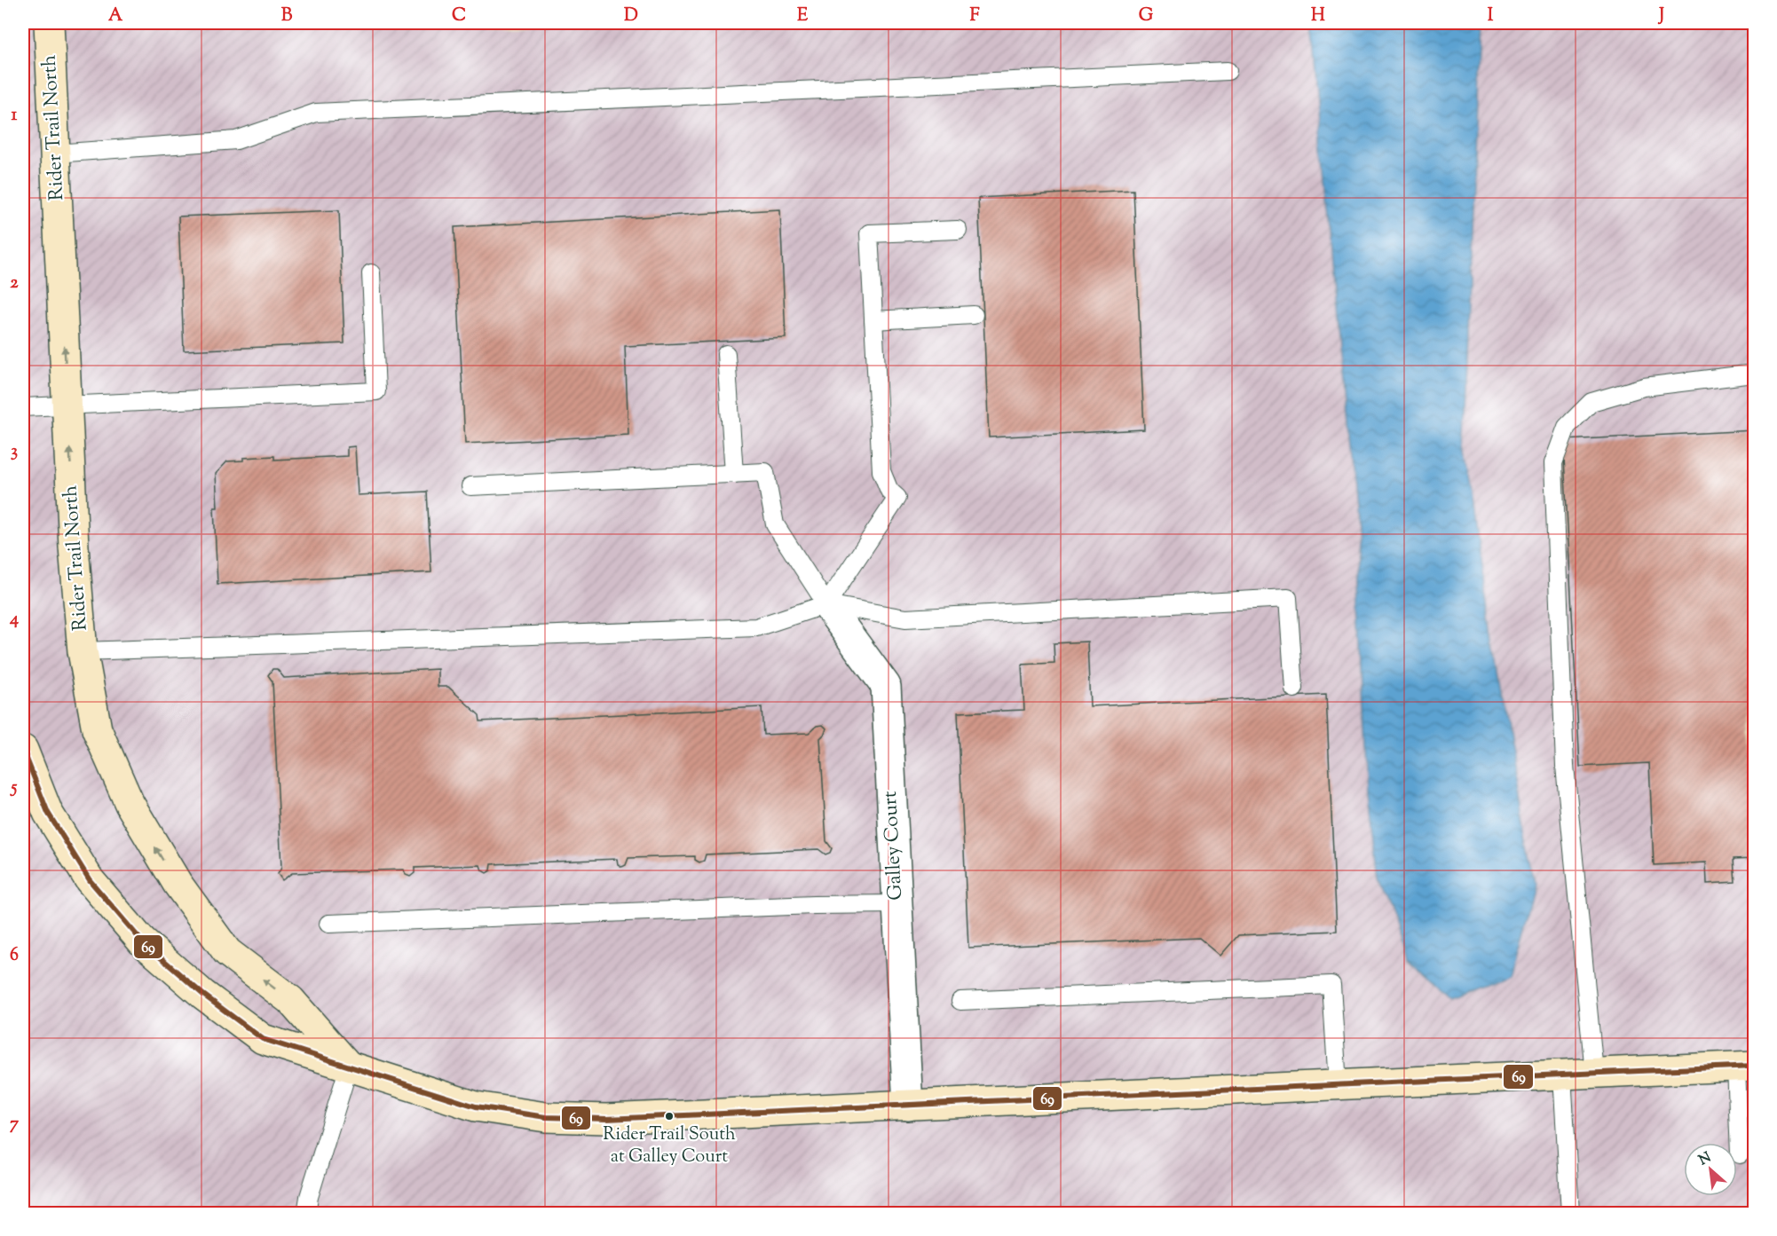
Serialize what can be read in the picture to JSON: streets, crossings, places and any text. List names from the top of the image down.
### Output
{
  "streets": {
    "street": ["Rider Trail North", "Galley Court"]
  },
  "one_way": ["Rider Trail North"],
  "places": ["Rider Trail South at Galley Court"],
  "lines": ["transit line 69"],
  "north": "top left",
  "grid": {
    "columns": [
      "A",
      "B",
      "C",
      "D",
      "E",
      "F",
      "G",
      "H",
      "I",
      "J"
    ],
    "rows": [
      "1",
      "2",
      "3",
      "4",
      "5",
      "6",
      "7"
    ]
  }
}
